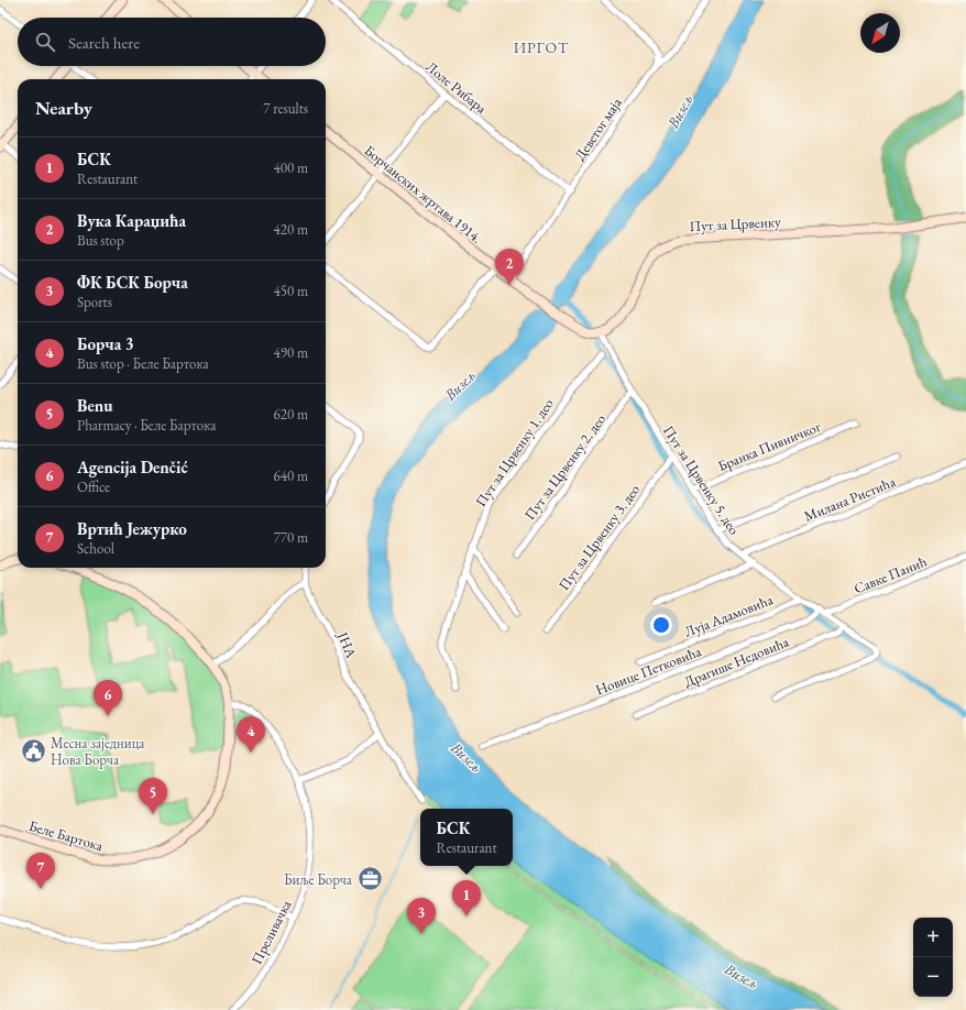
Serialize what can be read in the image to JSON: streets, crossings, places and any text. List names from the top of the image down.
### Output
{
  "streets": {
    "street": [
      "Лоле Рибара",
      "Деветог маја",
      "Борчанских жртава 1914.",
      "Пут за Црвенку",
      "Бранка Пивничког",
      "Пут за Црвенку 1. део",
      "Пут за Црвенку 2. део",
      "Пут за Црвенку 5. део",
      "Милана Ристића",
      "Пут за Црвенку 3. део",
      "Савке Панић",
      "Луја Адамовића",
      "ЈНА",
      "Драгише Недовића",
      "Новице Петковића",
      "Беле Бартока",
      "Преливачка"
    ]
  },
  "crossings": [
    ["Лоле Рибара", "Деветог маја"],
    ["Деветог маја", "Борчанских жртава 1914."],
    ["Борчанских жртава 1914.", "Пут за Црвенку"],
    ["Борчанских жртава 1914.", "Пут за Црвенку 5. део"],
    ["Пут за Црвенку", "Пут за Црвенку 5. део"],
    ["Бранка Пивничког", "Пут за Црвенку 5. део"],
    ["Пут за Црвенку 2. део", "Пут за Црвенку 5. део"],
    ["Пут за Црвенку 5. део", "Милана Ристића"],
    ["Пут за Црвенку 5. део", "Пут за Црвенку 3. део"],
    ["Пут за Црвенку 5. део", "Савке Панић"],
    ["Пут за Црвенку 5. део", "Луја Адамовића"],
    ["Пут за Црвенку 5. део", "Драгише Недовића"],
    ["Пут за Црвенку 5. део", "Новице Петковића"],
    ["Савке Панић", "Новице Петковића"],
    ["Беле Бартока", "Преливачка"]
  ],
  "districts": ["ИРГОТ"],
  "water": ["Визељ"],
  "places": {
    "public building": ["Месна заједница Нова Борча"],
    "office": ["Биље Борча"]
  },
  "north": "bottom left",
  "page": {
    "search": "Search here",
    "heading": ["Nearby", "7 results"],
    "list": [
      {
        "mark": "1",
        "name": "БСК",
        "note": "Restaurant",
        "value": "400 m"
      },
      {
        "mark": "2",
        "name": "Вука Караџића",
        "note": "Bus stop",
        "value": "420 m"
      },
      {
        "mark": "3",
        "name": "ФК БСК Борча",
        "note": "Sports",
        "value": "450 m"
      },
      {
        "mark": "4",
        "name": "Борча 3",
        "note": "Bus stop · Беле Бартока",
        "value": "490 m"
      },
      {
        "mark": "5",
        "name": "Benu",
        "note": "Pharmacy · Беле Бартока",
        "value": "620 m"
      },
      {
        "mark": "6",
        "name": "Agencija Denčić",
        "note": "Office",
        "value": "640 m"
      },
      {
        "mark": "7",
        "name": "Вртић Јежурко",
        "note": "School",
        "value": "770 m"
      }
    ],
    "pins": [
      "2",
      "6",
      "4",
      "5",
      "7",
      "1",
      "3"
    ],
    "popup": ["БСК", "Restaurant"],
    "map_buttons": ["+", "−"]
  }
}
